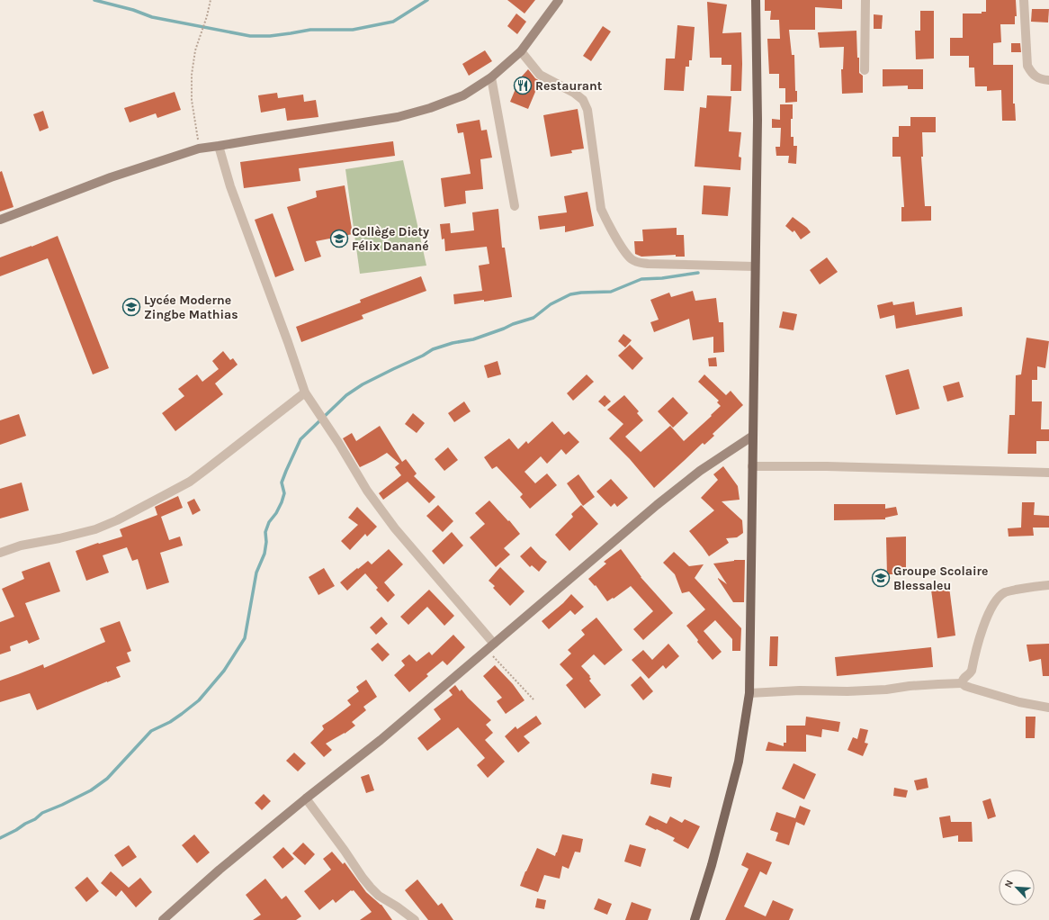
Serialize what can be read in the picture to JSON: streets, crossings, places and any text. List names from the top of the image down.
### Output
{
  "places": {
    "restaurant": ["Restaurant"],
    "school or university": ["Collège Diety Félix Danané", "Lycée Moderne Zingbe Mathias", "Groupe Scolaire Blessaleu"]
  },
  "north": "top left"
}
